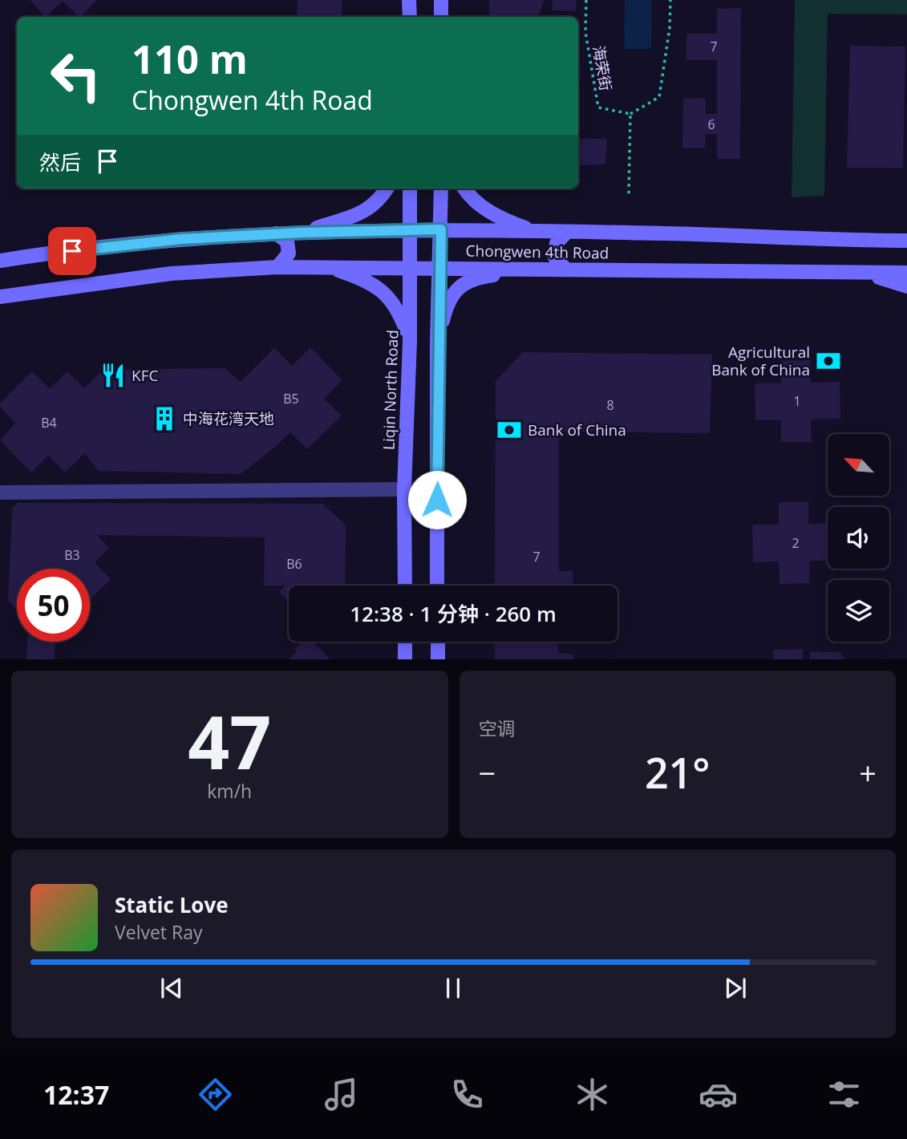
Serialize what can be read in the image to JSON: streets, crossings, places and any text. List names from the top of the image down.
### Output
{
  "streets": {
    "main road": ["Chongwen 4th Road", "Liqin North Road"],
    "path": ["海荣街"]
  },
  "crossings": [
    ["Chongwen 4th Road", "Liqin North Road"]
  ],
  "places": {
    "bank": ["Agricultural Bank of China", "Bank of China"],
    "restaurant": ["KFC"],
    "building": ["中海花湾天地"]
  },
  "house_numbers": [
    "7",
    "6",
    "B5",
    "1",
    "8",
    "B4",
    "2",
    "B3",
    "7",
    "B6"
  ],
  "north": "top left",
  "page": {
    "turn": ["110 m", "Chongwen 4th Road"],
    "then": "然后",
    "limit": "50",
    "trip": "12:38 · 1 分钟 · 260 m",
    "tile": [
      ["47", "km/h"],
      "空调"
    ],
    "heat": ["−", "21°", "+"],
    "song": ["Static Love", "Velvet Ray"],
    "tabs": "12:37"
  }
}
